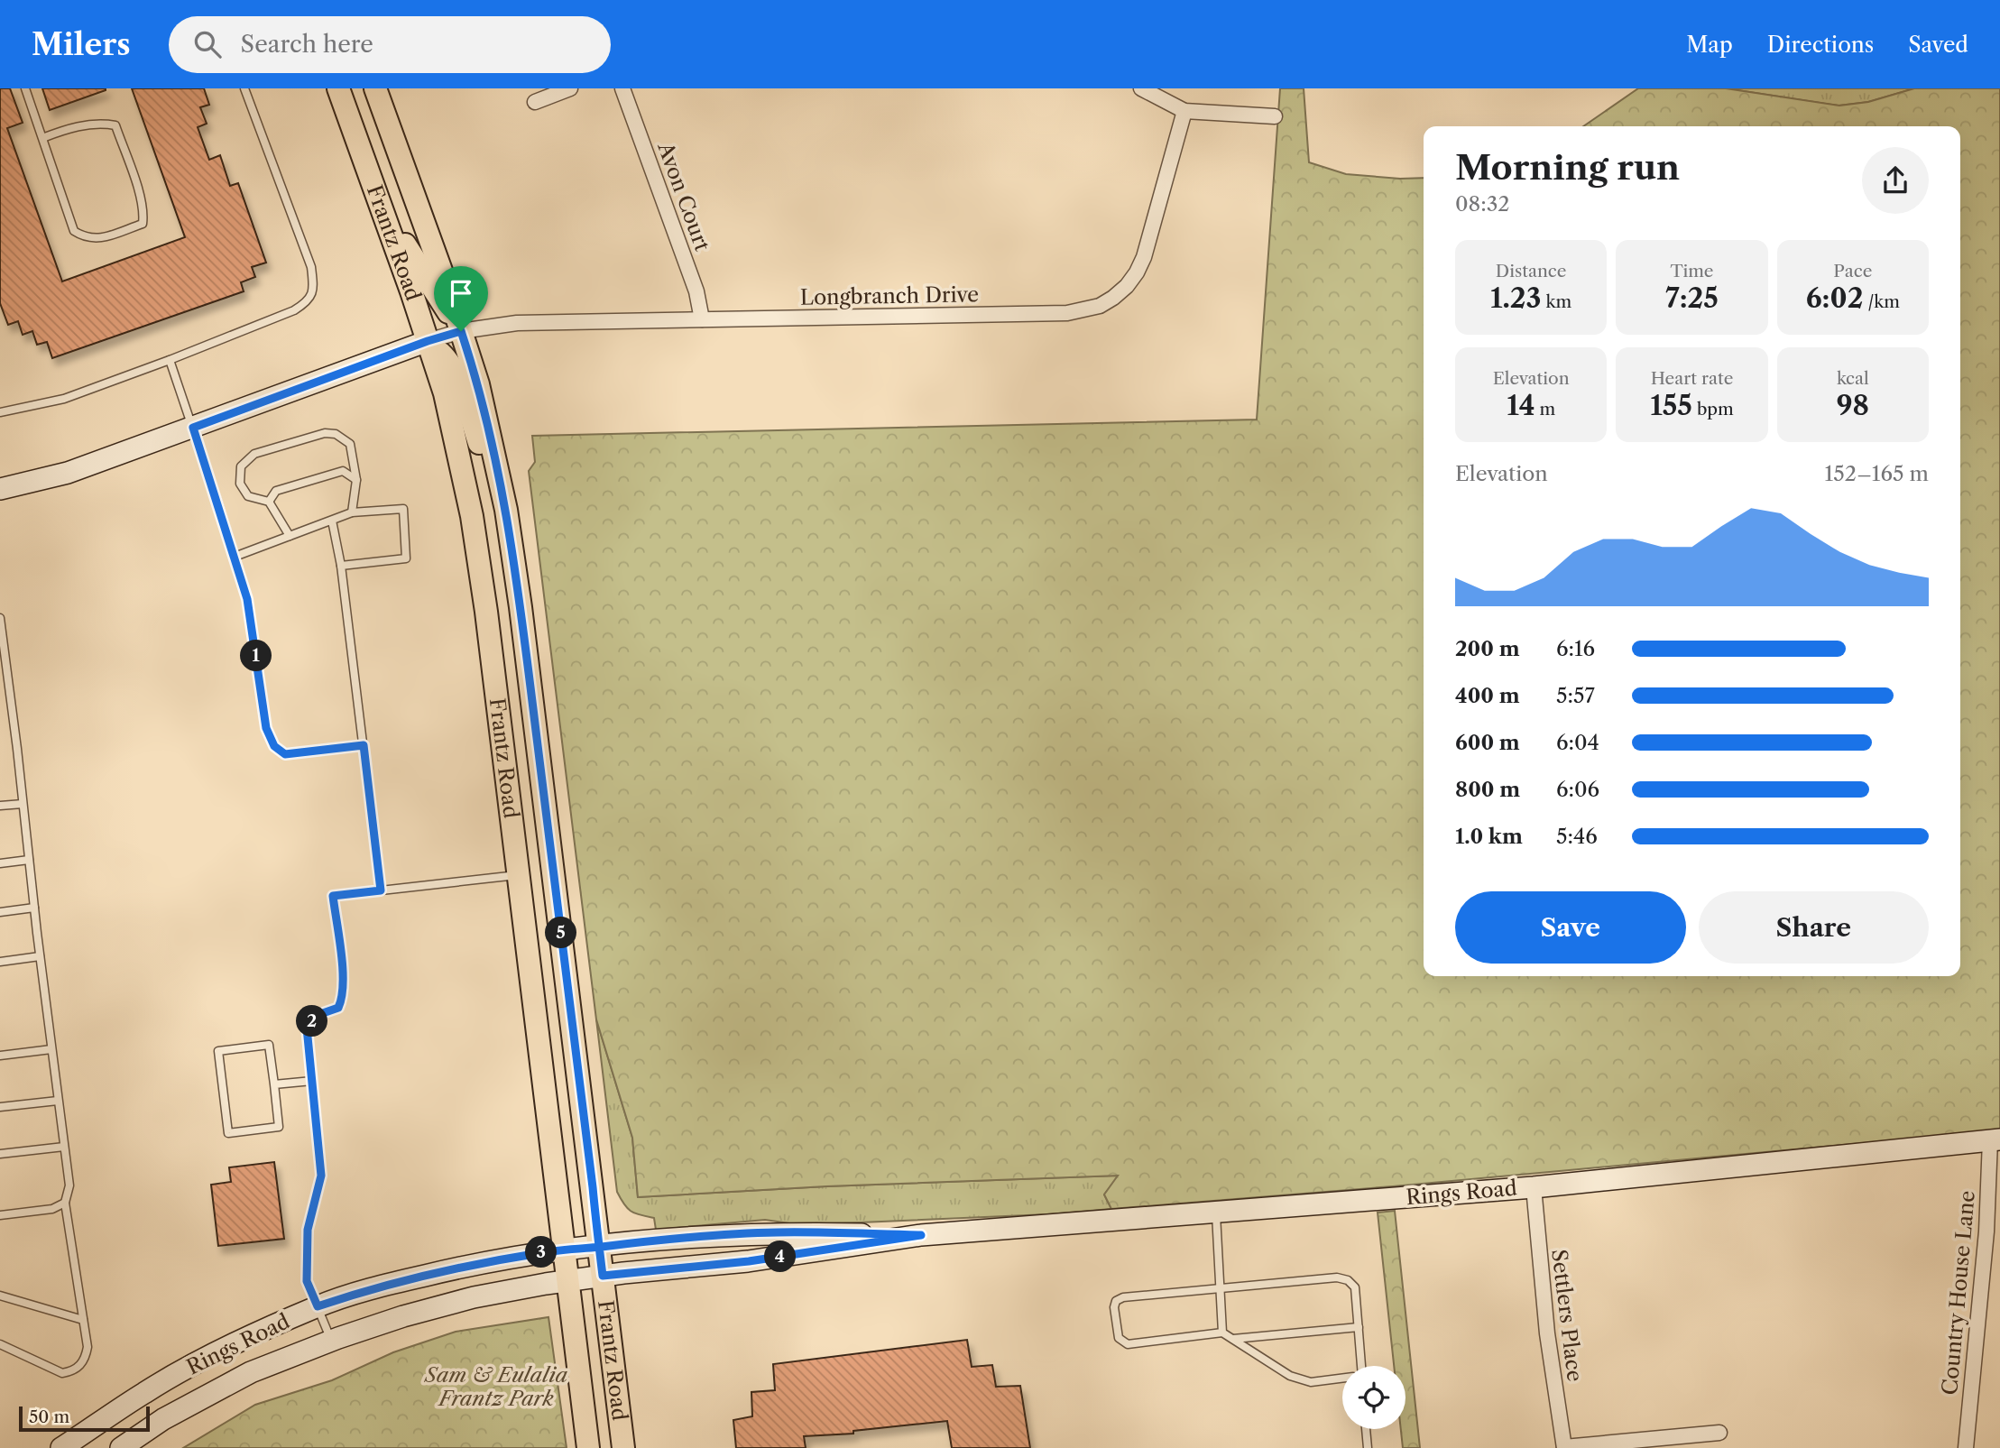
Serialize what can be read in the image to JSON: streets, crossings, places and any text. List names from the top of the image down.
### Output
{
  "streets": {
    "main road": ["Frantz Road", "Rings Road"],
    "street": [
      "Avon Court",
      "Longbranch Drive",
      "Country House Lane",
      "Settlers Place"
    ]
  },
  "crossings": [
    ["Avon Court", "Longbranch Drive"],
    ["Frantz Road", "Longbranch Drive"],
    ["Frantz Road", "Rings Road"],
    ["Rings Road", "Country House Lane"],
    ["Rings Road", "Settlers Place"]
  ],
  "parks": ["Sam & Eulalia Frantz Park"],
  "scale_bar": "50 m",
  "page": {
    "header": "Milers",
    "search": "Search here",
    "nav": ["Map", "Directions", "Saved"],
    "heading": ["Morning run", "08:32"],
    "stats": [
      ["Distance", "1.23 km"],
      ["Time", "7:25"],
      ["Pace", "6:02 /km"],
      ["Elevation", "14 m"],
      ["Heart rate", "155 bpm"],
      ["kcal", "98"]
    ],
    "chart": ["Elevation", "152–165 m"],
    "list": [
      {
        "name": "200 m",
        "note": "6:16"
      },
      {
        "name": "400 m",
        "note": "5:57"
      },
      {
        "name": "600 m",
        "note": "6:04"
      },
      {
        "name": "800 m",
        "note": "6:06"
      },
      {
        "name": "1.0 km",
        "note": "5:46"
      }
    ],
    "pins": [
      "1",
      "5",
      "2",
      "3",
      "4"
    ],
    "buttons": ["Save", "Share"],
    "scale": "50 m"
  }
}
